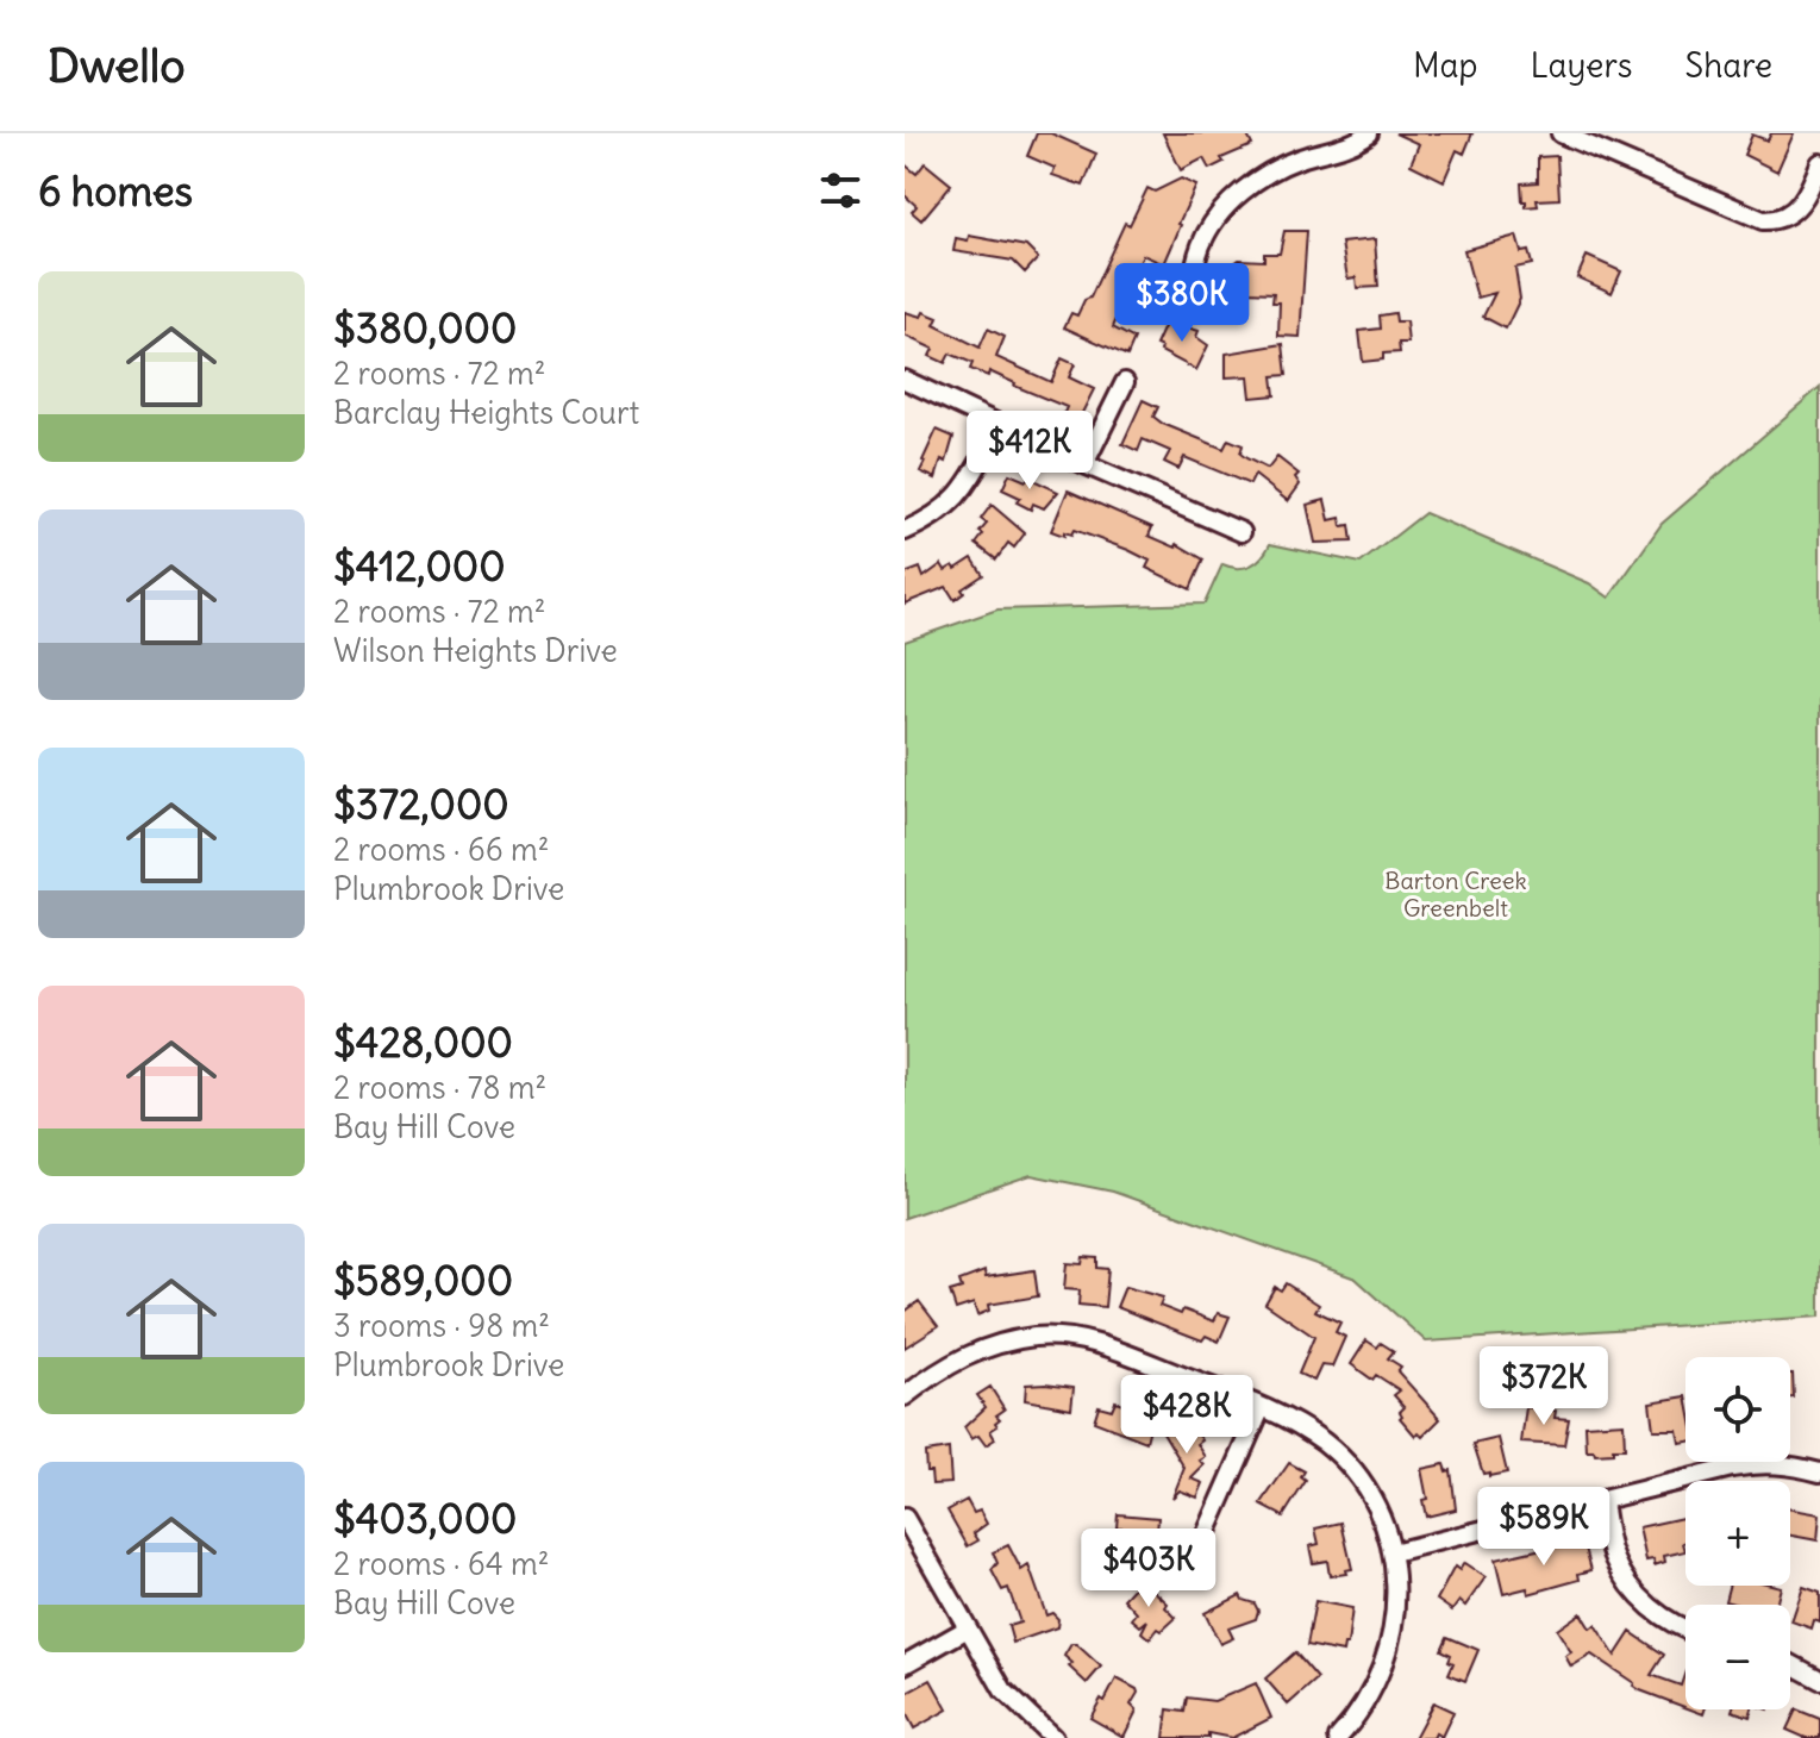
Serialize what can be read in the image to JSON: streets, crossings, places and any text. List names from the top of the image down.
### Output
{
  "parks": ["Barton Creek Greenbelt"],
  "page": {
    "header": "Dwello",
    "nav": ["Map", "Layers", "Share"],
    "heading": "6 homes",
    "list": [
      {
        "name": "$380,000",
        "note": "2 rooms · 72 m² · Barclay Heights Court"
      },
      {
        "name": "$412,000",
        "note": "2 rooms · 72 m² · Wilson Heights Drive"
      },
      {
        "name": "$372,000",
        "note": "2 rooms · 66 m² · Plumbrook Drive"
      },
      {
        "name": "$428,000",
        "note": "2 rooms · 78 m² · Bay Hill Cove"
      },
      {
        "name": "$589,000",
        "note": "3 rooms · 98 m² · Plumbrook Drive"
      },
      {
        "name": "$403,000",
        "note": "2 rooms · 64 m² · Bay Hill Cove"
      }
    ],
    "price": [
      "$380K",
      "$412K",
      "$372K",
      "$428K",
      "$589K",
      "$403K"
    ],
    "map_buttons": ["+", "−"]
  }
}
